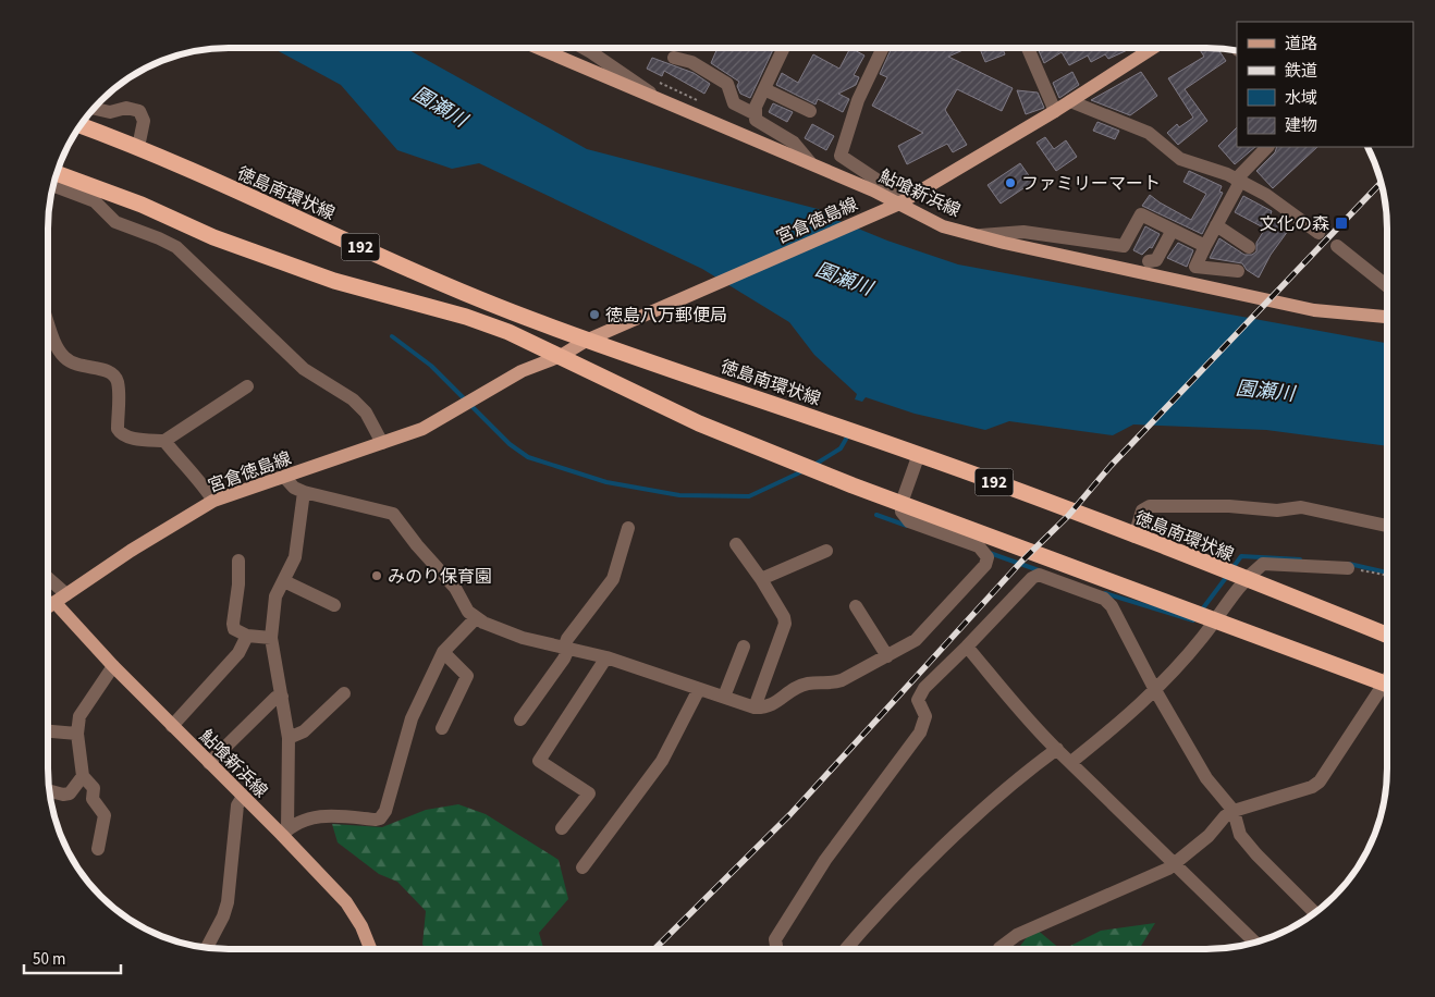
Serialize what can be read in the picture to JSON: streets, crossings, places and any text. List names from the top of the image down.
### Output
{
  "streets": {
    "highway": ["徳島南環状線", "192"],
    "main road": ["鮎喰新浜線", "宮倉徳島線"]
  },
  "crossings": [
    ["徳島南環状線", "宮倉徳島線"],
    ["徳島南環状線", "192"],
    ["鮎喰新浜線", "宮倉徳島線"],
    ["宮倉徳島線", "192"]
  ],
  "water": ["園瀬川"],
  "places": {
    "other": ["ファミリーマート", "徳島八万郵便局", "みのり保育園"],
    "transit": ["文化の森"]
  },
  "legend": [
    "道路",
    "鉄道",
    "水域",
    "建物"
  ],
  "scale_bar": "50 m"
}
